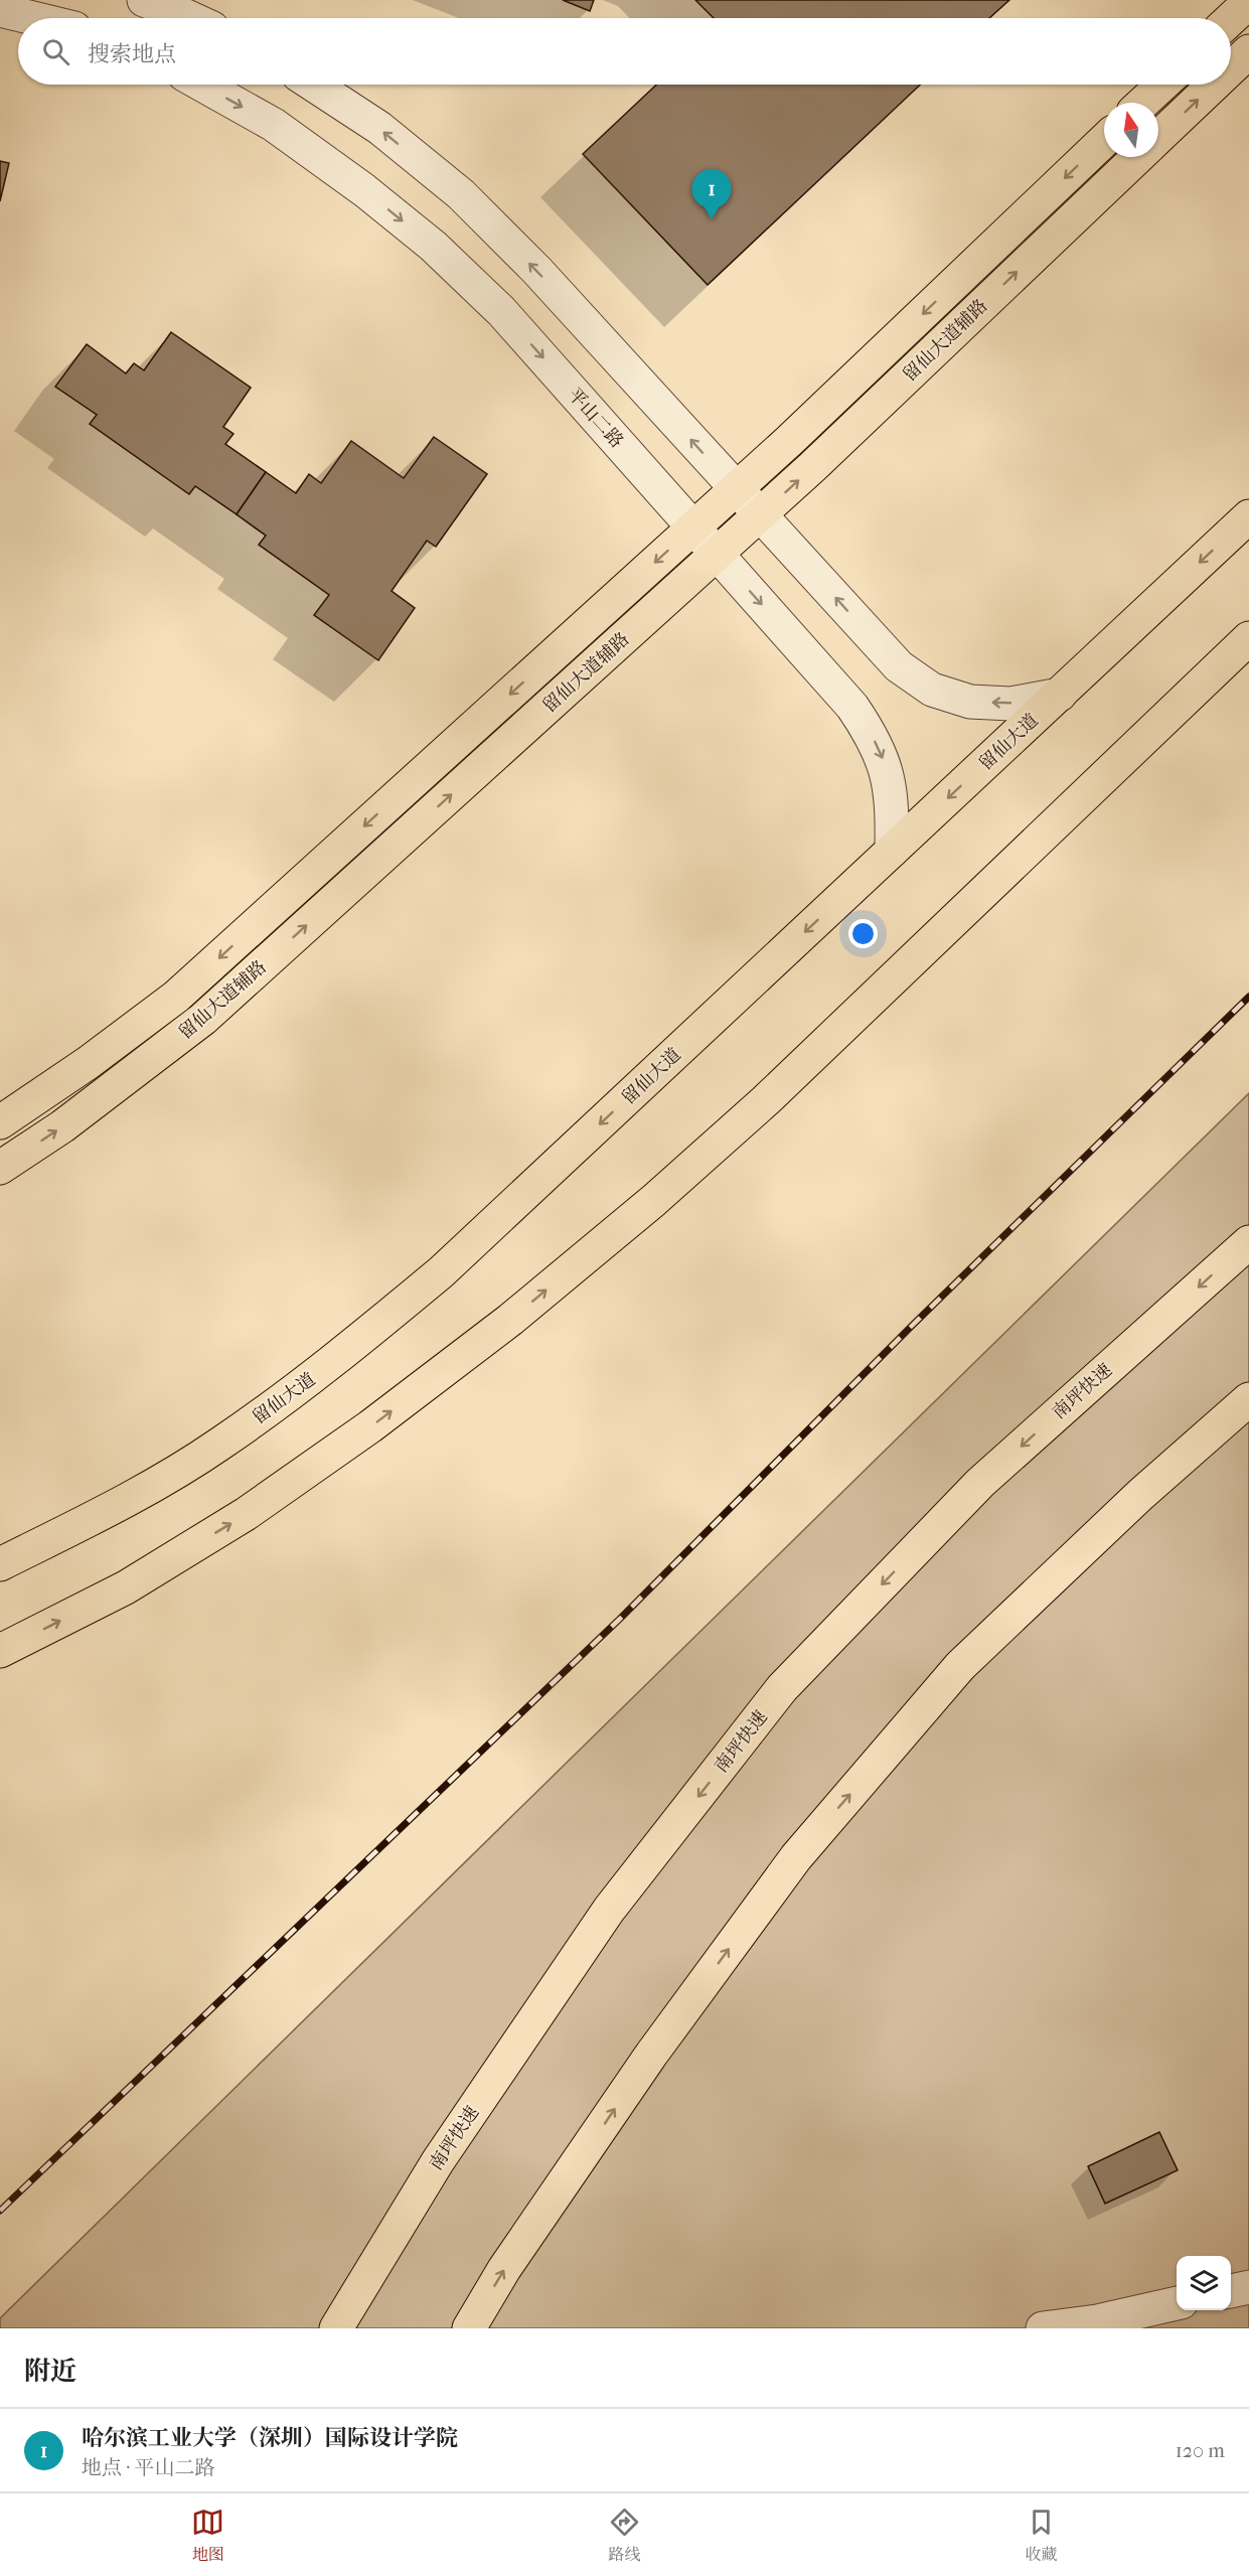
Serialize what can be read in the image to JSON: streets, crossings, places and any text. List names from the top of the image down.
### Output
{
  "streets": {
    "main road": ["留仙大道辅路", "留仙大道", "南坪快速"],
    "street": ["平山二路"]
  },
  "crossings": [
    ["留仙大道辅路", "平山二路"],
    ["平山二路", "留仙大道"]
  ],
  "north": "top",
  "page": {
    "search": "搜索地点",
    "pins": "1",
    "heading": "附近",
    "list": [
      {
        "mark": "1",
        "name": "哈尔滨工业大学（深圳）国际设计学院",
        "note": "地点 · 平山二路",
        "value": "120 m"
      }
    ],
    "nav": ["地图", "路线", "收藏"]
  }
}
